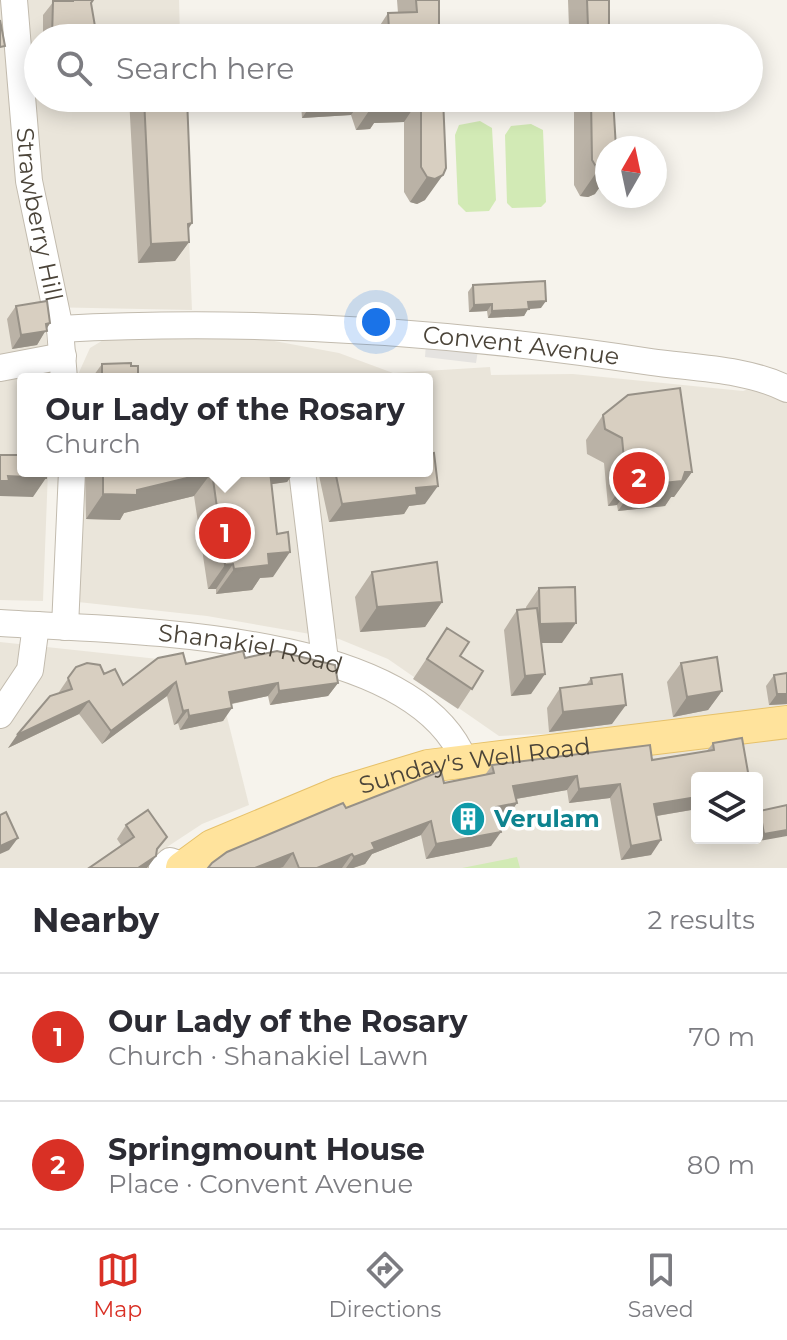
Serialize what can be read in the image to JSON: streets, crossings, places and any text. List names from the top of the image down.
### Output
{
  "streets": {
    "main road": ["Sunday's Well Road"],
    "street": ["Strawberry Hill", "Convent Avenue", "Shanakiel Road"]
  },
  "crossings": [
    ["Strawberry Hill", "Convent Avenue"],
    ["Shanakiel Road", "Sunday's Well Road"]
  ],
  "places": {
    "building": ["Verulam"]
  },
  "north": "top",
  "page": {
    "search": "Search here",
    "popup": ["Our Lady of the Rosary", "Church"],
    "pins": ["2", "1"],
    "heading": ["Nearby", "2 results"],
    "list": [
      {
        "mark": "1",
        "name": "Our Lady of the Rosary",
        "note": "Church · Shanakiel Lawn",
        "value": "70 m"
      },
      {
        "mark": "2",
        "name": "Springmount House",
        "note": "Place · Convent Avenue",
        "value": "80 m"
      }
    ],
    "nav": ["Map", "Directions", "Saved"]
  }
}
